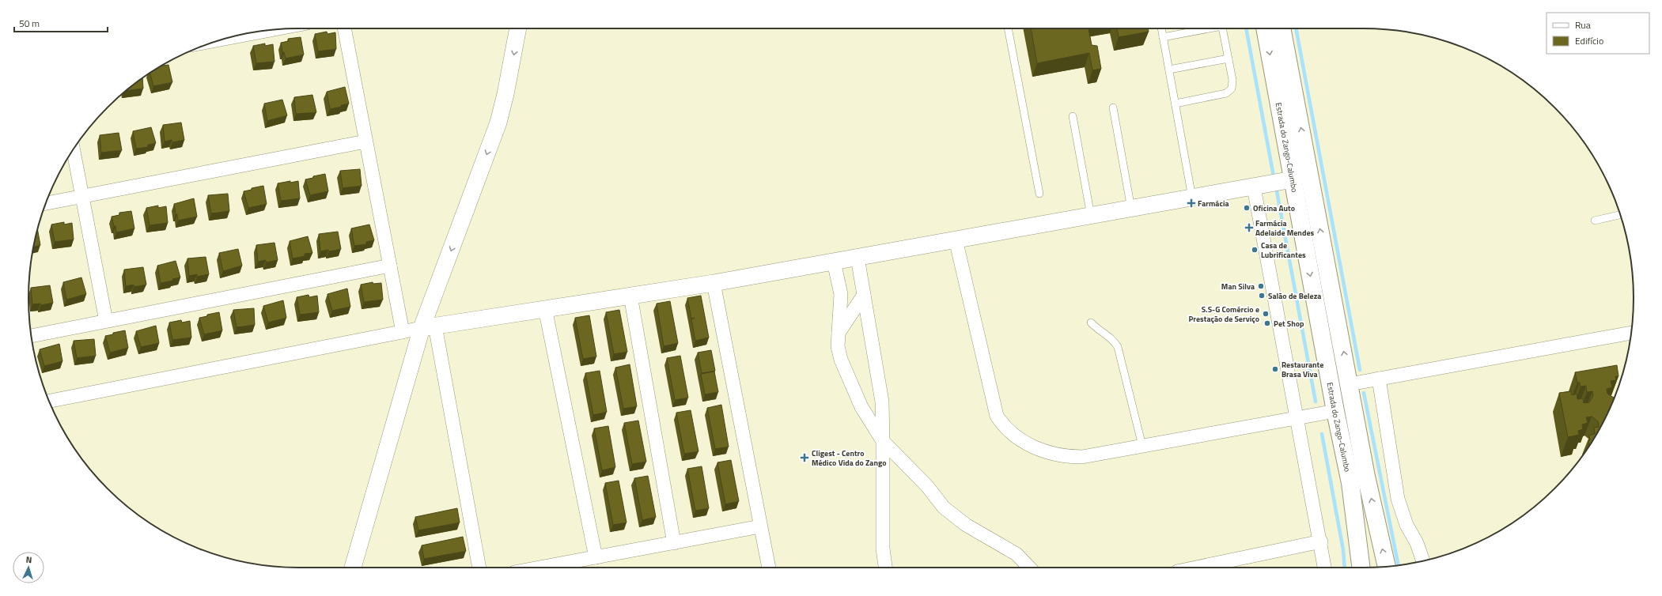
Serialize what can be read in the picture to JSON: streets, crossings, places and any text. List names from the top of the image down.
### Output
{
  "streets": {
    "main road": ["Estrada do Zango-Calumbo"]
  },
  "places": {
    "health": ["Farmácia", "Farmácia Adelaide Mendes", "Cligest - Centro Médico Vida do Zango"],
    "other": [
      "Oficina Auto",
      "Casa de Lubrificantes",
      "Man Silva",
      "Salão de Beleza",
      "S.S-G Comércio e Prestação de Serviço",
      "Pet Shop",
      "Restaurante Brasa Viva"
    ]
  },
  "legend": ["Rua", "Edifício"],
  "scale_bar": "50 m",
  "north": "top"
}
